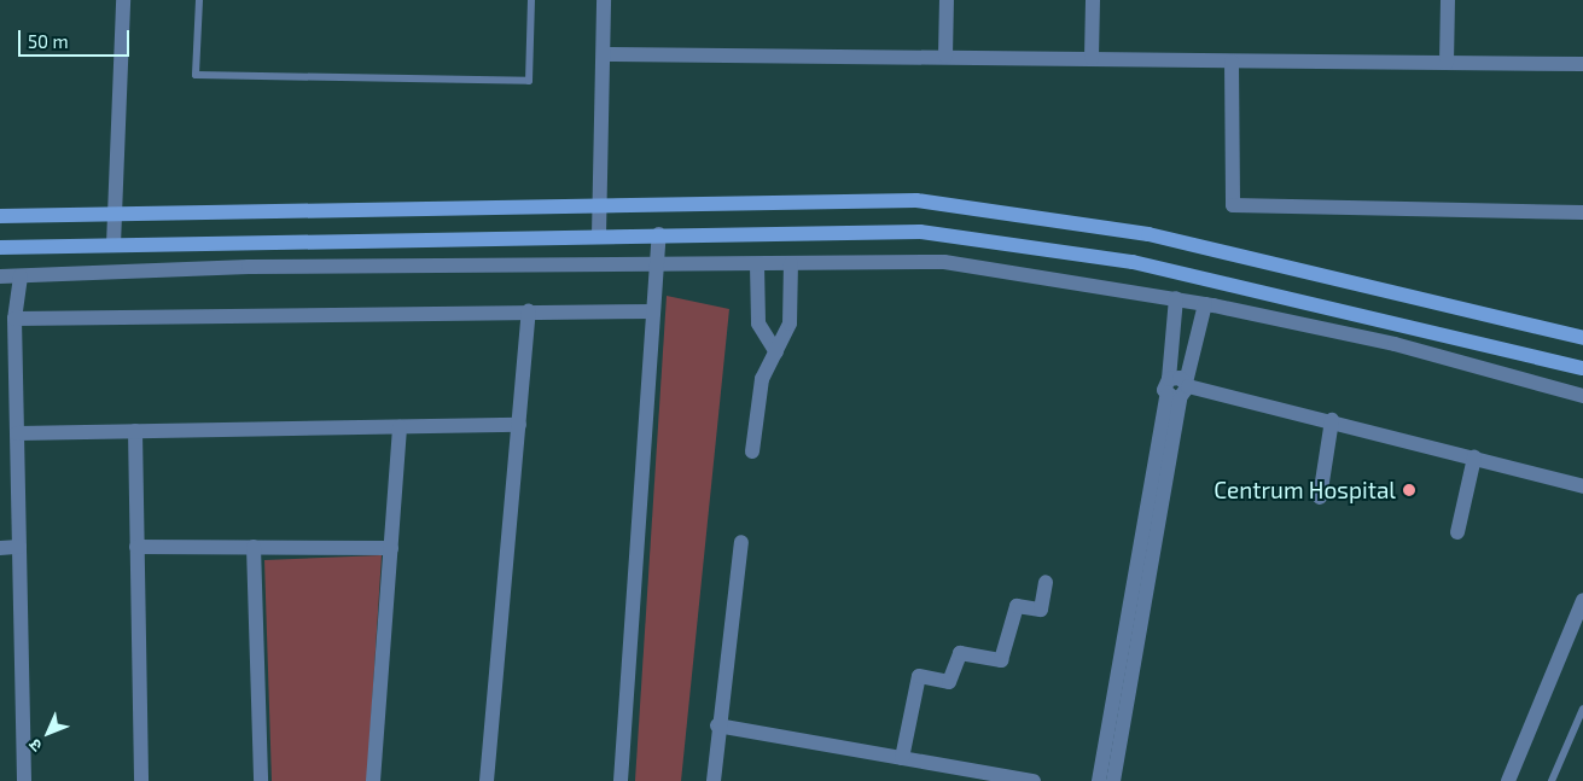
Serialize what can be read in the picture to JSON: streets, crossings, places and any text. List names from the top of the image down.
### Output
{
  "places": ["Centrum Hospital"],
  "scale_bar": "50 m",
  "north": "bottom left"
}
